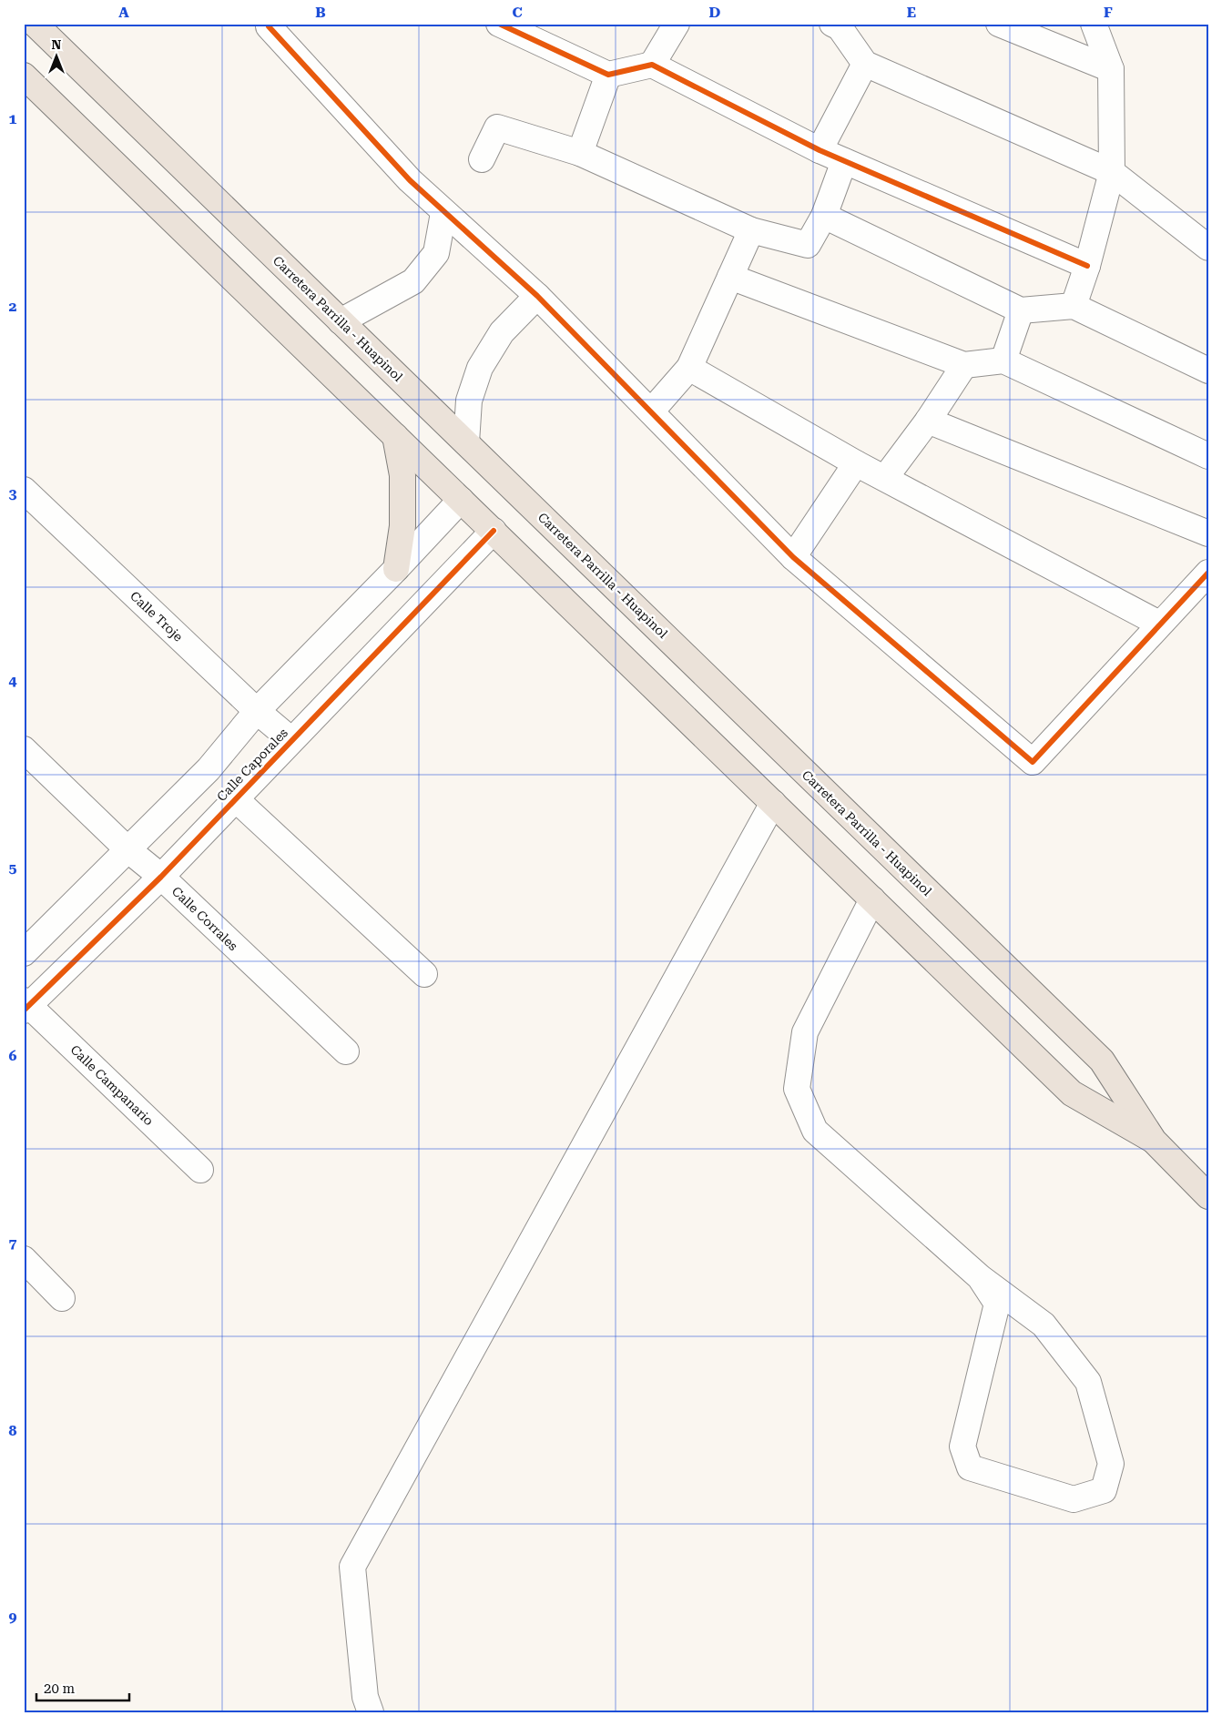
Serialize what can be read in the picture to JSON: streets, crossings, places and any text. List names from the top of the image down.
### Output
{
  "streets": {
    "main road": ["Carretera Parrilla - Huapinol"],
    "street": [
      "Calle Troje",
      "Calle Caporales",
      "Calle Corrales",
      "Calle Campanario"
    ]
  },
  "crossings": [
    ["Carretera Parrilla - Huapinol", "Calle Caporales"],
    ["Calle Troje", "Calle Caporales"],
    ["Calle Caporales", "Calle Corrales"],
    ["Calle Caporales", "Calle Campanario"]
  ],
  "scale_bar": "20 m",
  "north": "top",
  "grid": {
    "columns": [
      "A",
      "B",
      "C",
      "D",
      "E",
      "F"
    ],
    "rows": [
      "1",
      "2",
      "3",
      "4",
      "5",
      "6",
      "7",
      "8",
      "9"
    ]
  }
}
